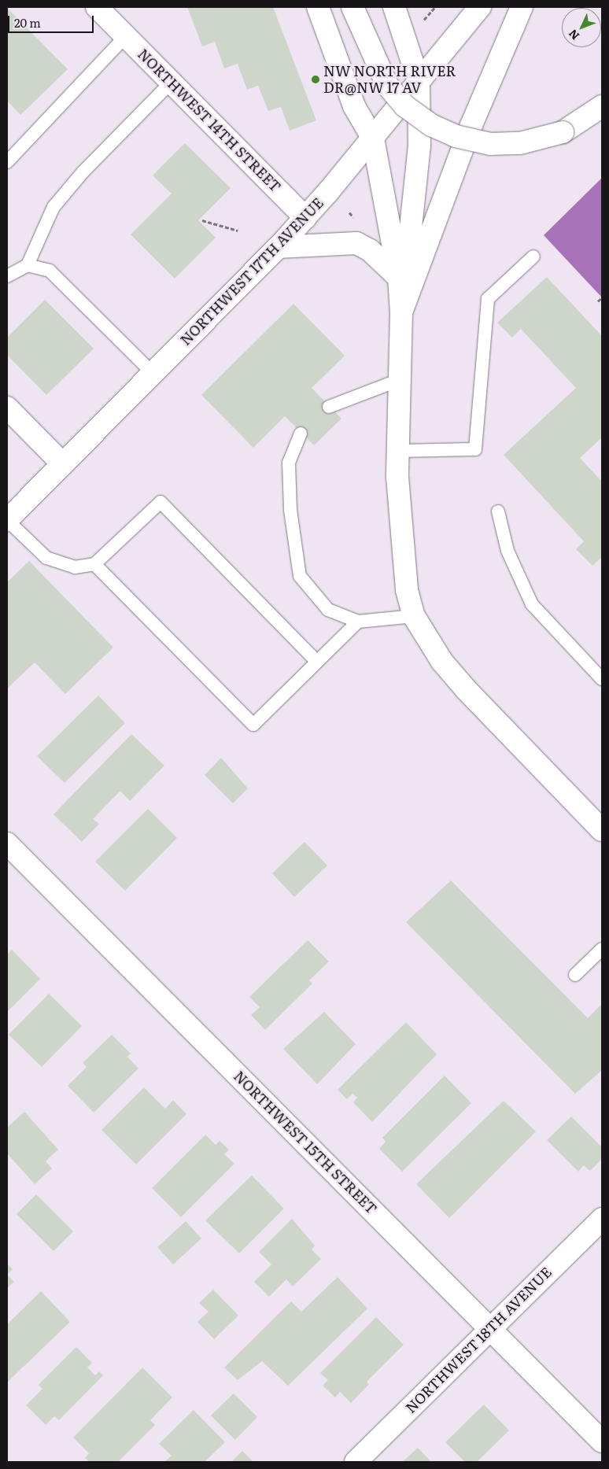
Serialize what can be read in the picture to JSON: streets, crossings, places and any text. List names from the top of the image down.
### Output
{
  "streets": {
    "street": [
      "NORTHWEST 14TH STREET",
      "NORTHWEST 17TH AVENUE",
      "NORTHWEST 15TH STREET",
      "NORTHWEST 18TH AVENUE"
    ]
  },
  "crossings": [
    ["NORTHWEST 14TH STREET", "NORTHWEST 17TH AVENUE"],
    ["NORTHWEST 15TH STREET", "NORTHWEST 18TH AVENUE"]
  ],
  "places": ["NW NORTH RIVER DR@NW 17 AV"],
  "scale_bar": "20 m",
  "north": "bottom left"
}
